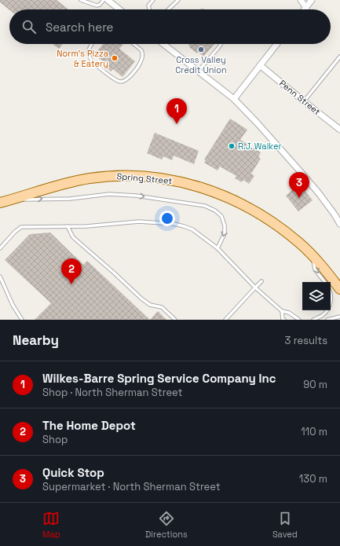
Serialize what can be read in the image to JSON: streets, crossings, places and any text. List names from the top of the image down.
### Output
{
  "streets": {
    "main road": ["Spring Street"],
    "street": ["Penn Street"]
  },
  "places": ["Cross Valley Credit Union", "Norm's Pizza & Eatery", "R.J. Walker"],
  "page": {
    "search": "Search here",
    "pins": ["1", "3", "2"],
    "heading": ["Nearby", "3 results"],
    "list": [
      {
        "mark": "1",
        "name": "Wilkes-Barre Spring Service Company Inc",
        "note": "Shop · North Sherman Street",
        "value": "90 m"
      },
      {
        "mark": "2",
        "name": "The Home Depot",
        "note": "Shop",
        "value": "110 m"
      },
      {
        "mark": "3",
        "name": "Quick Stop",
        "note": "Supermarket · North Sherman Street",
        "value": "130 m"
      }
    ],
    "nav": ["Map", "Directions", "Saved"]
  }
}
